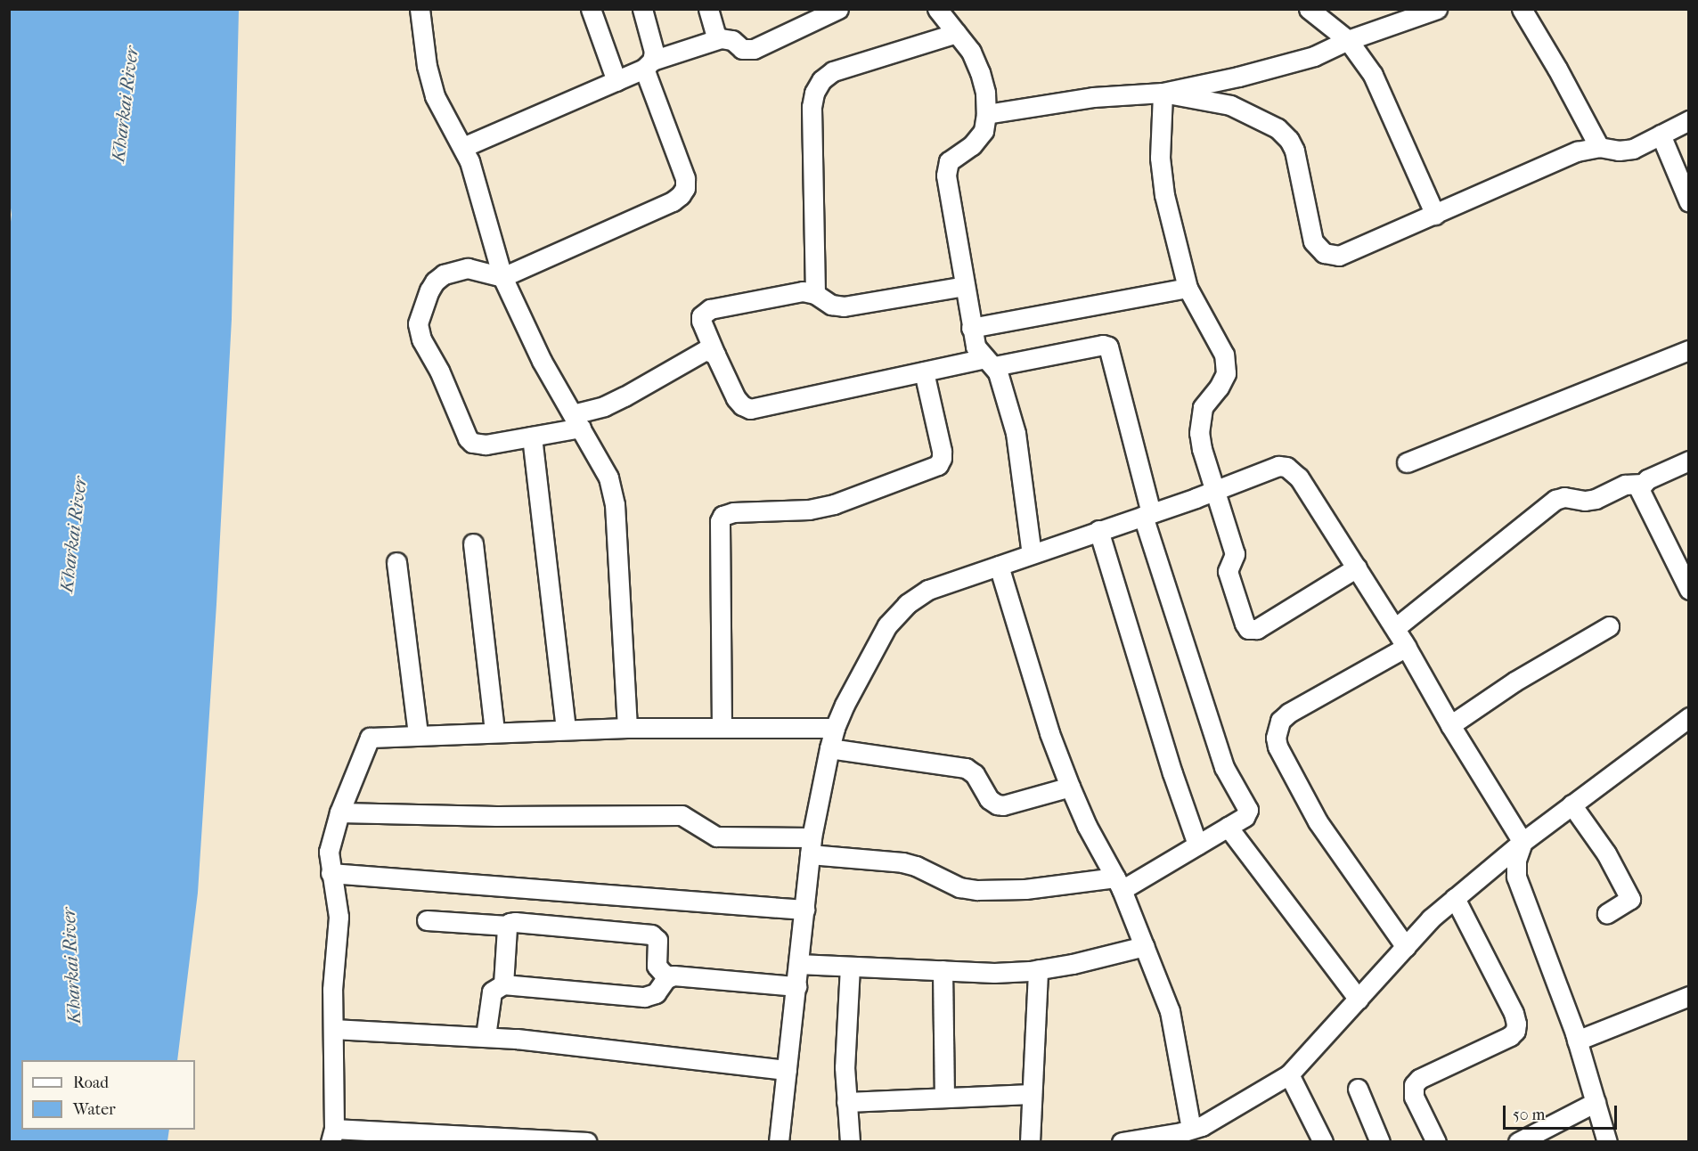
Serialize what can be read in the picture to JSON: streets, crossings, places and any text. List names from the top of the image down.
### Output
{
  "water": ["Kharkai River"],
  "legend": ["Road", "Water"],
  "scale_bar": "50 m"
}
